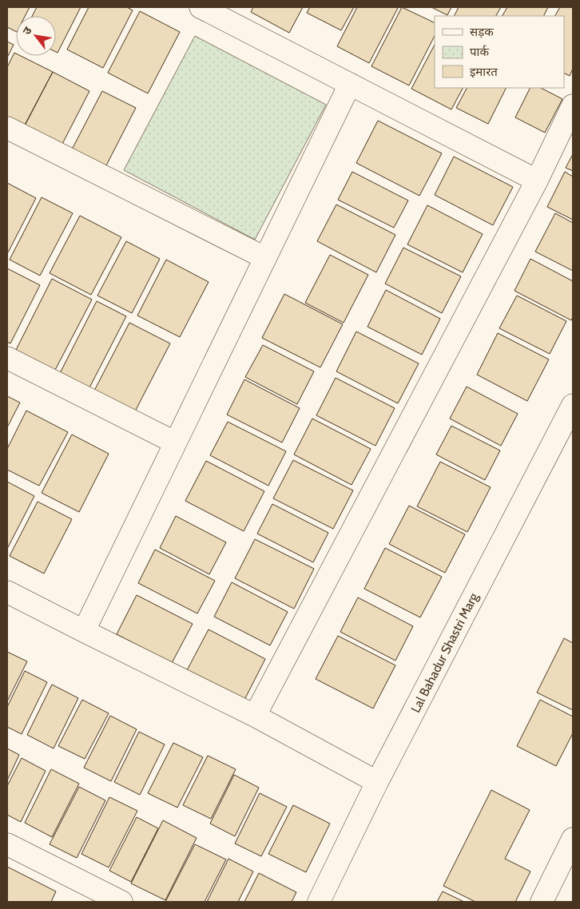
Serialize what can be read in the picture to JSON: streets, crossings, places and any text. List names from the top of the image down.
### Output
{
  "streets": {
    "street": ["Lal Bahadur Shastri Marg"]
  },
  "legend": ["सड़क", "पार्क", "इमारत"],
  "north": "top left"
}
